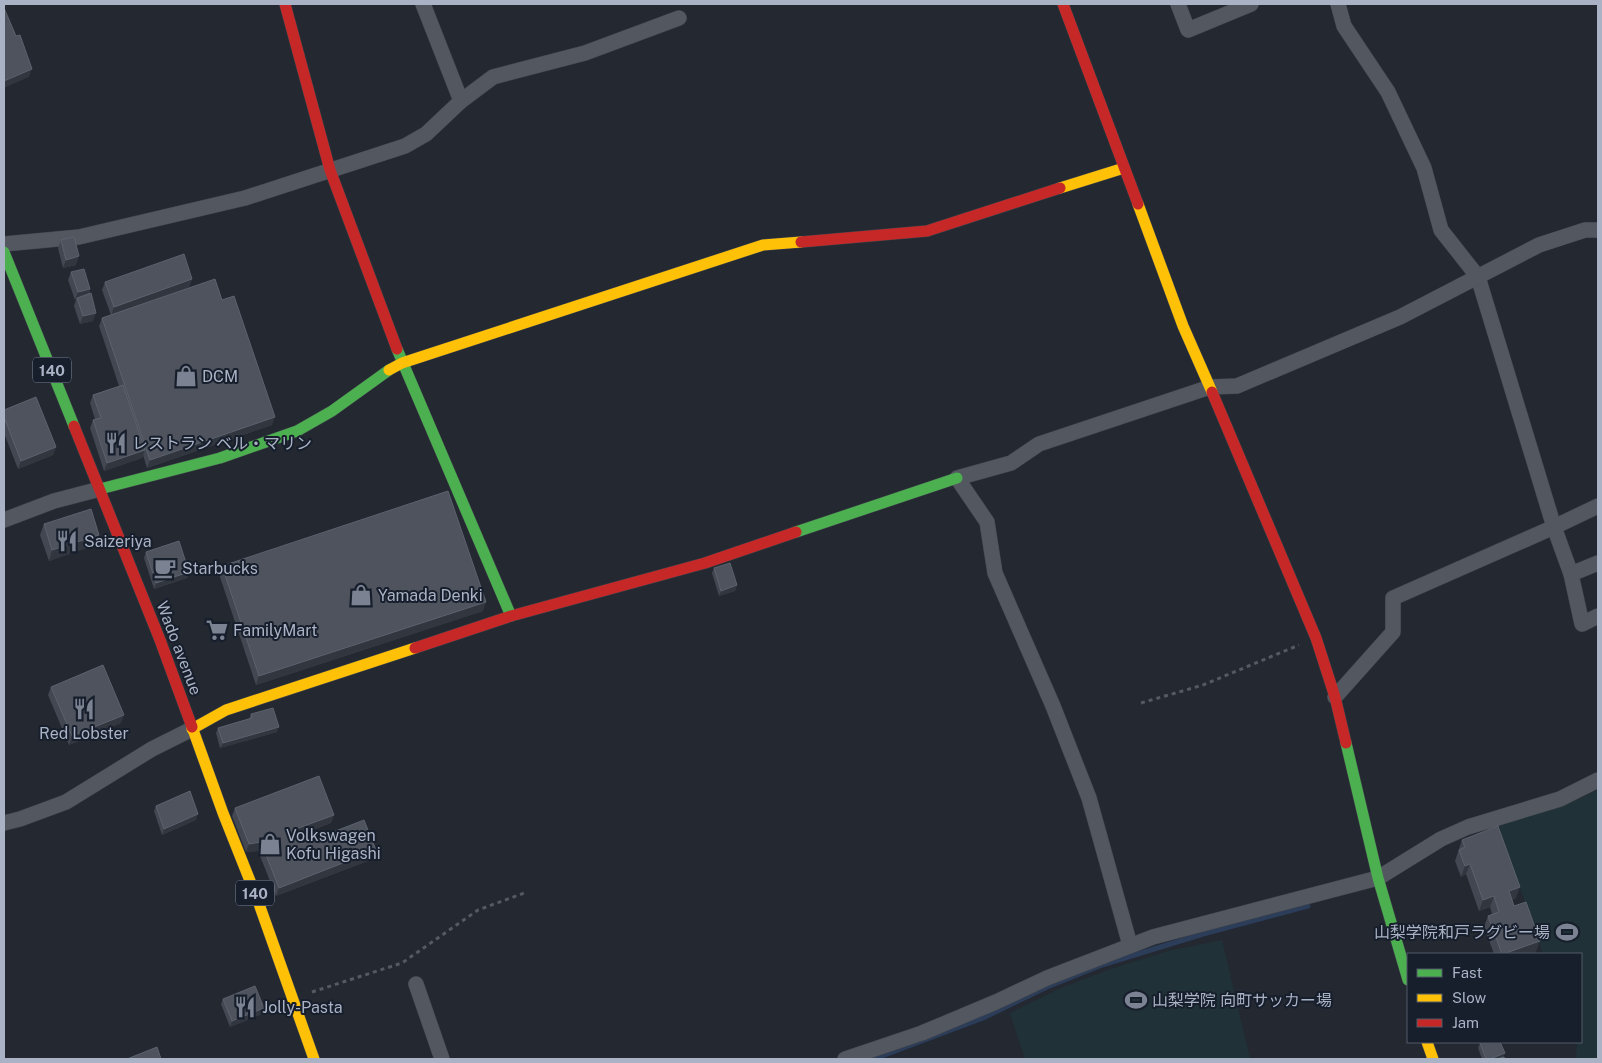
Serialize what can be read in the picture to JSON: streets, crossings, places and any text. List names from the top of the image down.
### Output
{
  "streets": {
    "main road": ["140", "Wado avenue"]
  },
  "places": {
    "shop": ["DCM", "Yamada Denki", "Volkswagen Kofu Higashi"],
    "restaurant": [
      "レストラン ベル・マリン",
      "Saizeriya",
      "Red Lobster",
      "Jolly-Pasta"
    ],
    "cafe": ["Starbucks"],
    "supermarket": ["FamilyMart"],
    "sports": ["山梨学院和戸ラグビー場", "山梨学院 向町サッカー場"]
  },
  "legend": ["Fast", "Slow", "Jam"]
}
